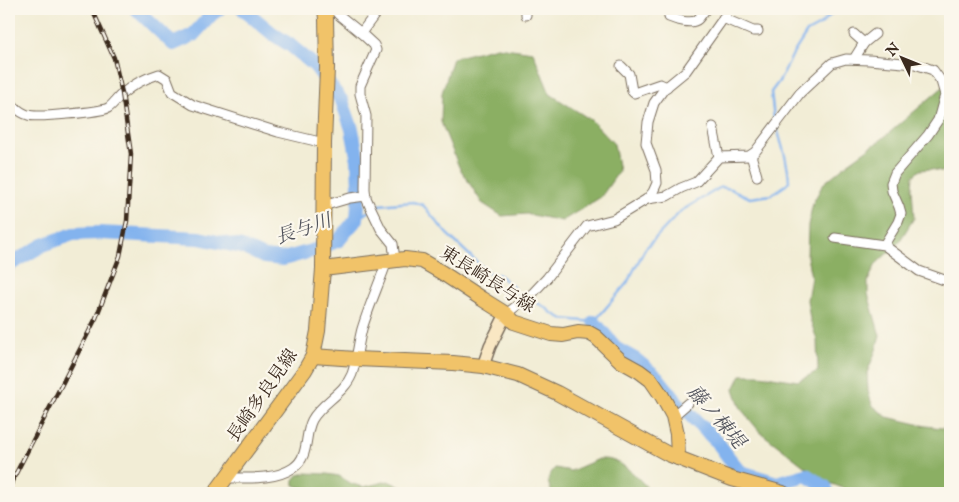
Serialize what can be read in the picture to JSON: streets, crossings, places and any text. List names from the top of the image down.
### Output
{
  "streets": {
    "main road": ["東長崎長与線", "長崎多良見線"]
  },
  "crossings": [
    ["東長崎長与線", "長崎多良見線"]
  ],
  "water": ["長与川", "藤ノ棟堤"],
  "north": "top left"
}
